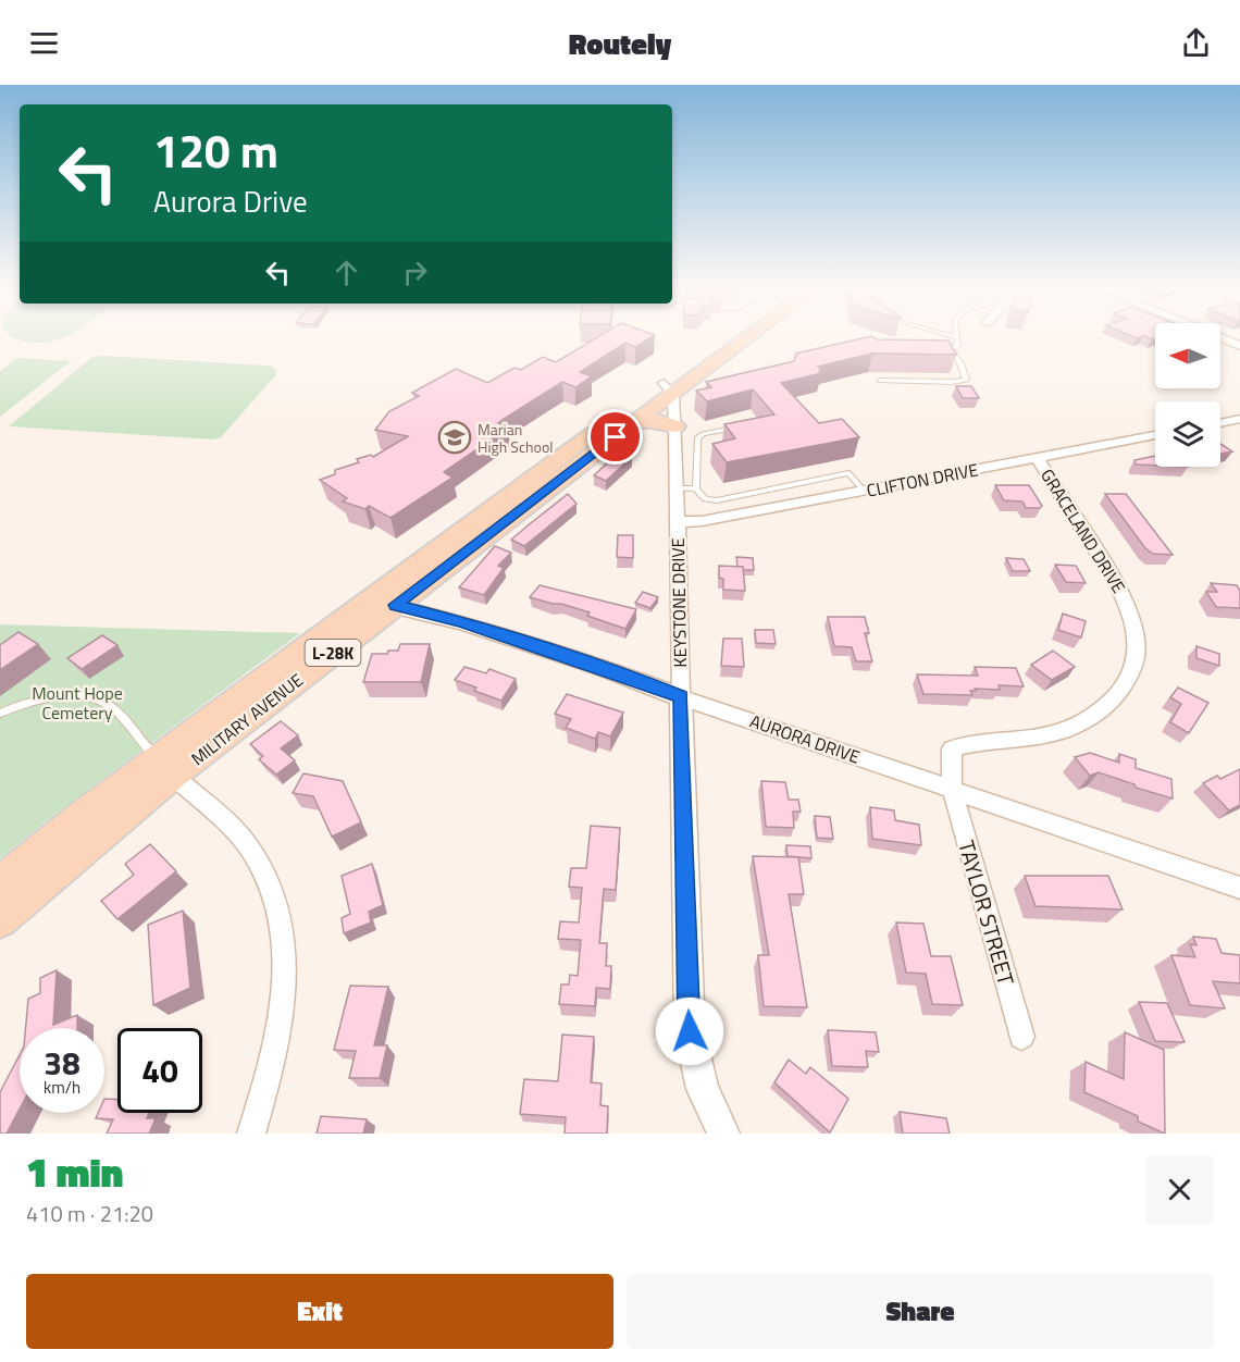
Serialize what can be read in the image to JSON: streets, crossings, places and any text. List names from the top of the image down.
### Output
{
  "streets": {
    "main road": ["L-28K", "MILITARY AVENUE"],
    "street": [
      "CLIFTON DRIVE",
      "GRACELAND DRIVE",
      "KEYSTONE DRIVE",
      "AURORA DRIVE",
      "TAYLOR STREET"
    ]
  },
  "crossings": [
    ["CLIFTON DRIVE", "GRACELAND DRIVE"],
    ["CLIFTON DRIVE", "KEYSTONE DRIVE"],
    ["GRACELAND DRIVE", "AURORA DRIVE"],
    ["GRACELAND DRIVE", "TAYLOR STREET"],
    ["KEYSTONE DRIVE", "MILITARY AVENUE"],
    ["KEYSTONE DRIVE", "AURORA DRIVE"],
    ["MILITARY AVENUE", "AURORA DRIVE"],
    ["AURORA DRIVE", "TAYLOR STREET"]
  ],
  "parks": ["Mount Hope Cemetery"],
  "places": {
    "school or university": ["Marian High School"]
  },
  "north": "left",
  "page": {
    "header": "Routely",
    "turn": ["120 m", "Aurora Drive"],
    "speed": "38 km/h",
    "limit": "40",
    "heading": ["1 min", "410 m · 21:20"],
    "buttons": ["Exit", "Share"]
  }
}
